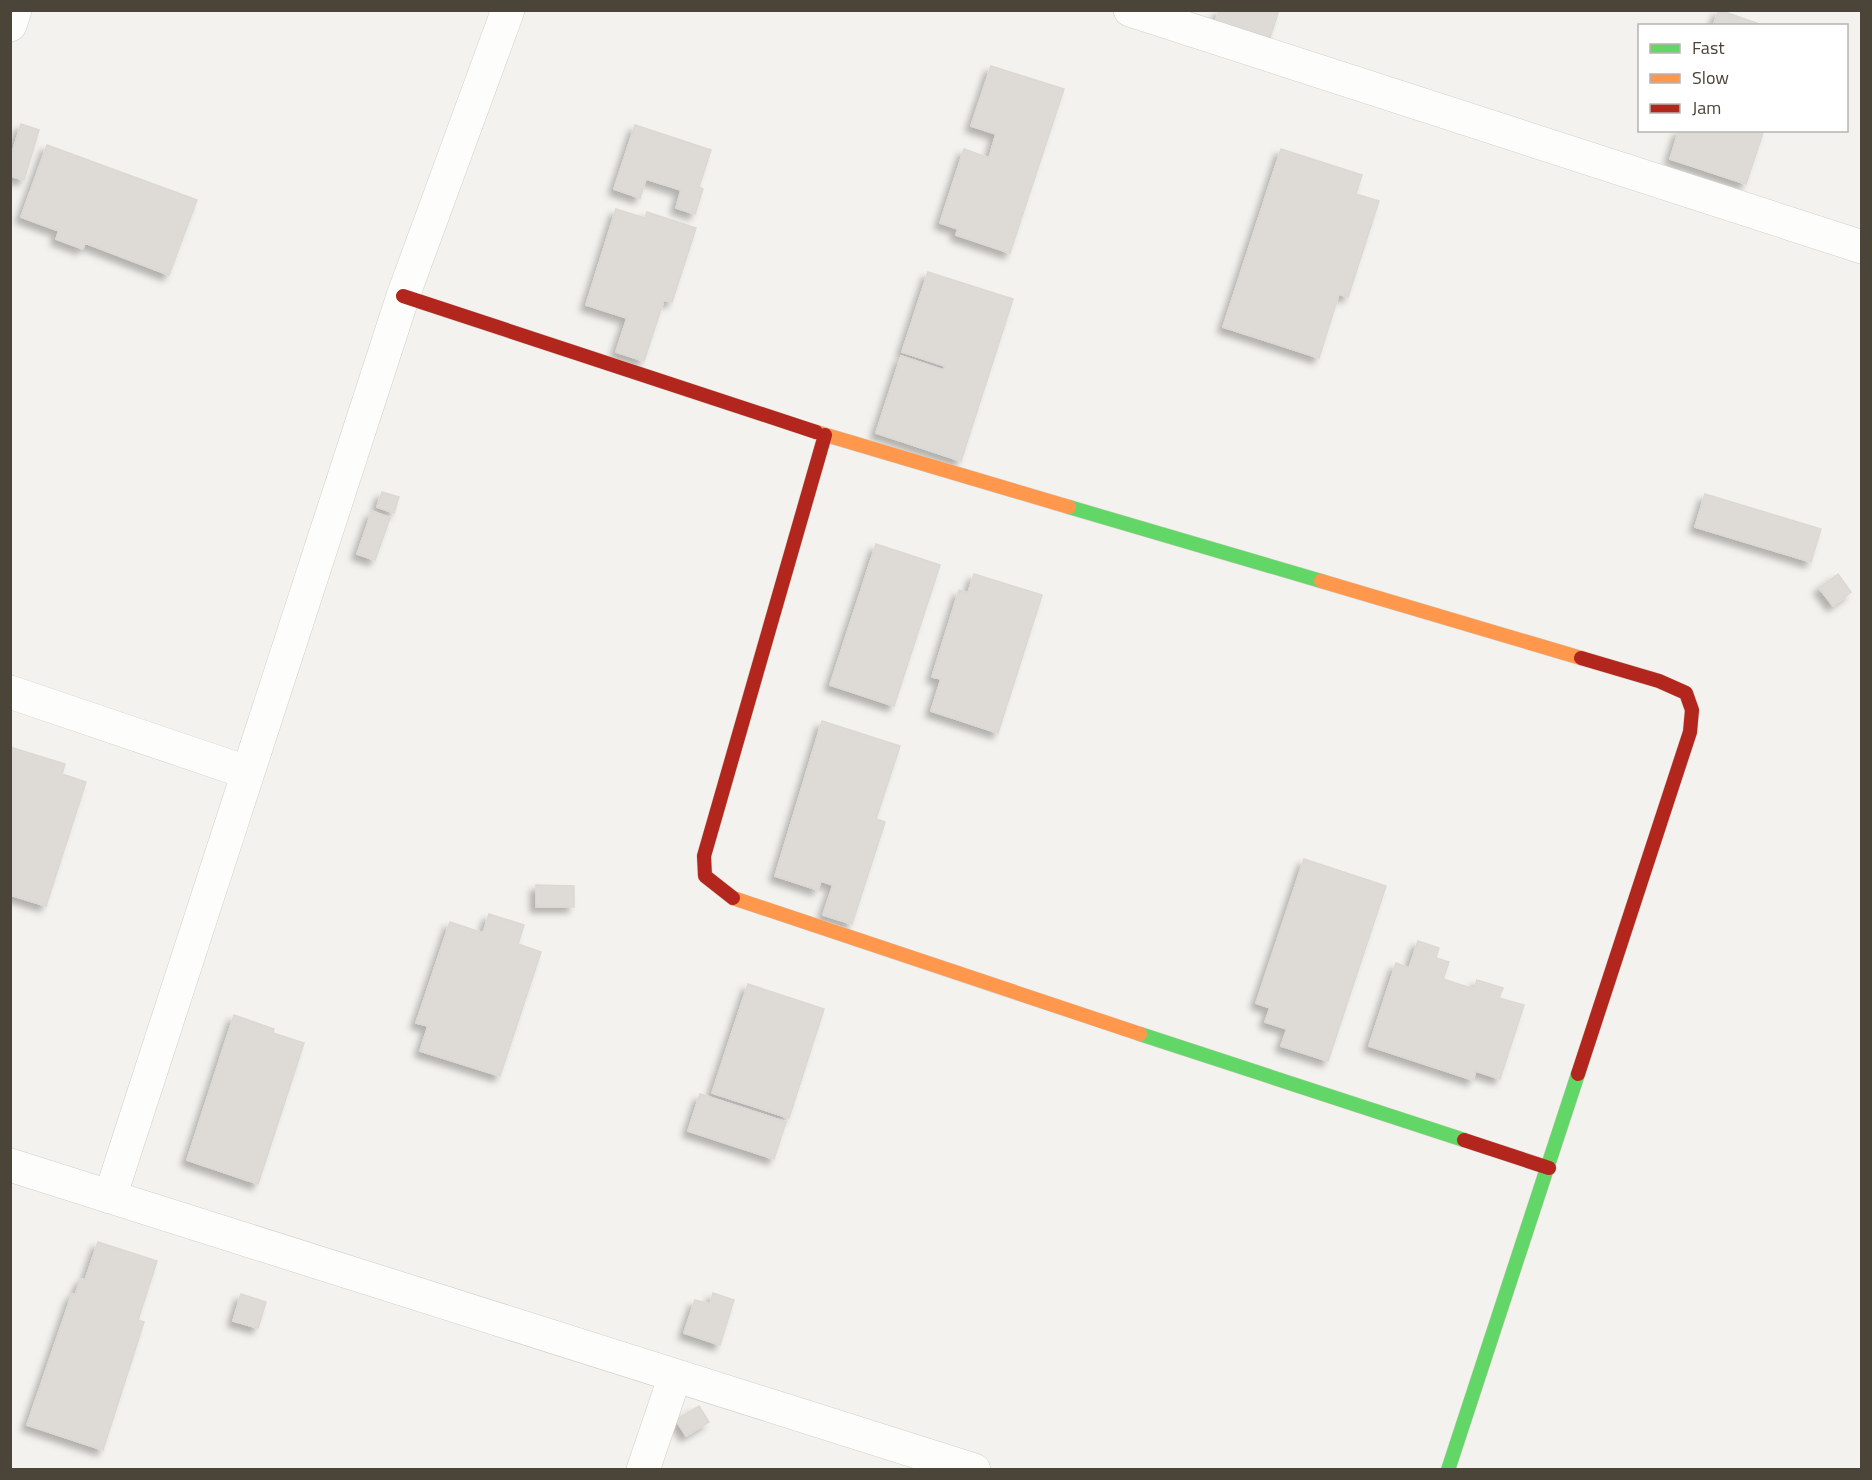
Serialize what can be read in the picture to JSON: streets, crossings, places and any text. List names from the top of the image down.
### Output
{
  "legend": ["Fast", "Slow", "Jam"]
}
